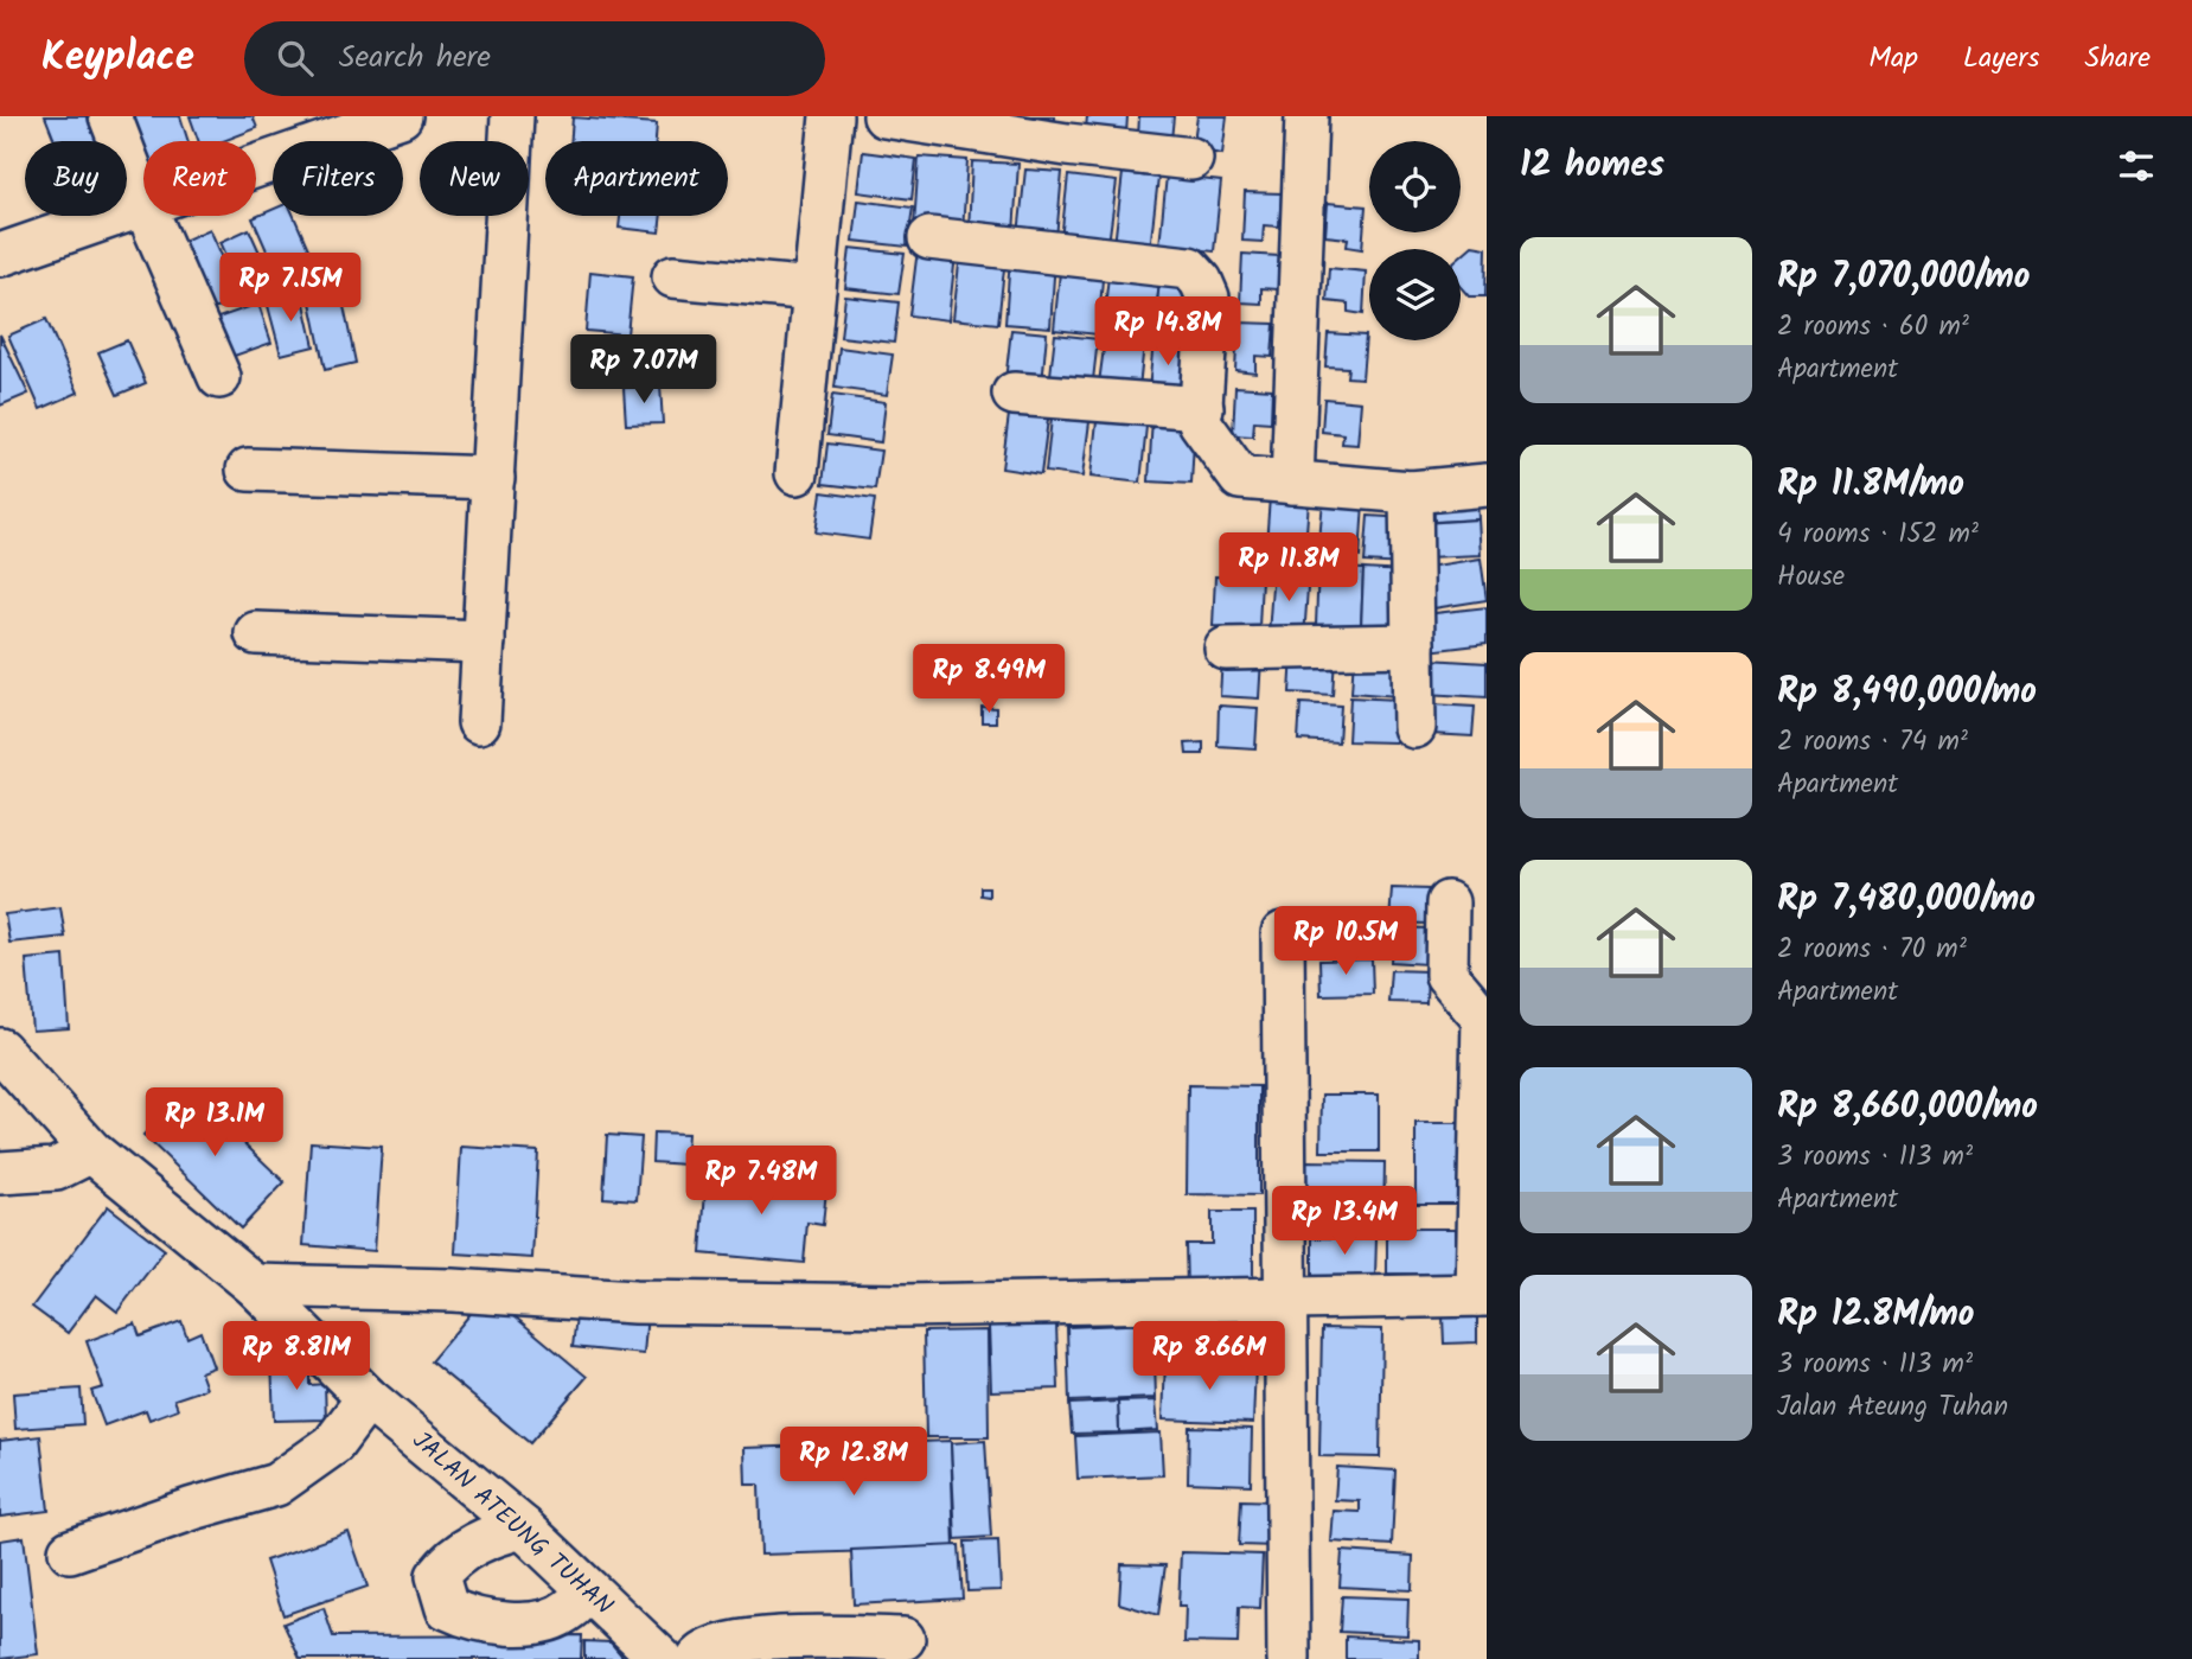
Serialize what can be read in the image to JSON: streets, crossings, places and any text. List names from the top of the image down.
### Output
{
  "streets": {
    "street": ["JALAN ATEUNG TUHAN"]
  },
  "page": {
    "header": "Keyplace",
    "search": "Search here",
    "nav": ["Map", "Layers", "Share"],
    "heading": "12 homes",
    "chip": [
      "Buy",
      "Rent",
      "Filters",
      "New",
      "Apartment"
    ],
    "list": [
      {
        "name": "Rp 7,070,000/mo",
        "note": "2 rooms · 60 m² · Apartment"
      },
      {
        "name": "Rp 11.8M/mo",
        "note": "4 rooms · 152 m² · House"
      },
      {
        "name": "Rp 8,490,000/mo",
        "note": "2 rooms · 74 m² · Apartment"
      },
      {
        "name": "Rp 7,480,000/mo",
        "note": "2 rooms · 70 m² · Apartment"
      },
      {
        "name": "Rp 8,660,000/mo",
        "note": "3 rooms · 113 m² · Apartment"
      },
      {
        "name": "Rp 12.8M/mo",
        "note": "3 rooms · 113 m² · Jalan Ateung Tuhan"
      }
    ],
    "price": [
      "Rp 7.15M",
      "Rp 14.8M",
      "Rp 7.07M",
      "Rp 11.8M",
      "Rp 8.49M",
      "Rp 10.5M",
      "Rp 13.1M",
      "Rp 7.48M",
      "Rp 13.4M",
      "Rp 8.81M",
      "Rp 8.66M",
      "Rp 12.8M"
    ]
  }
}
